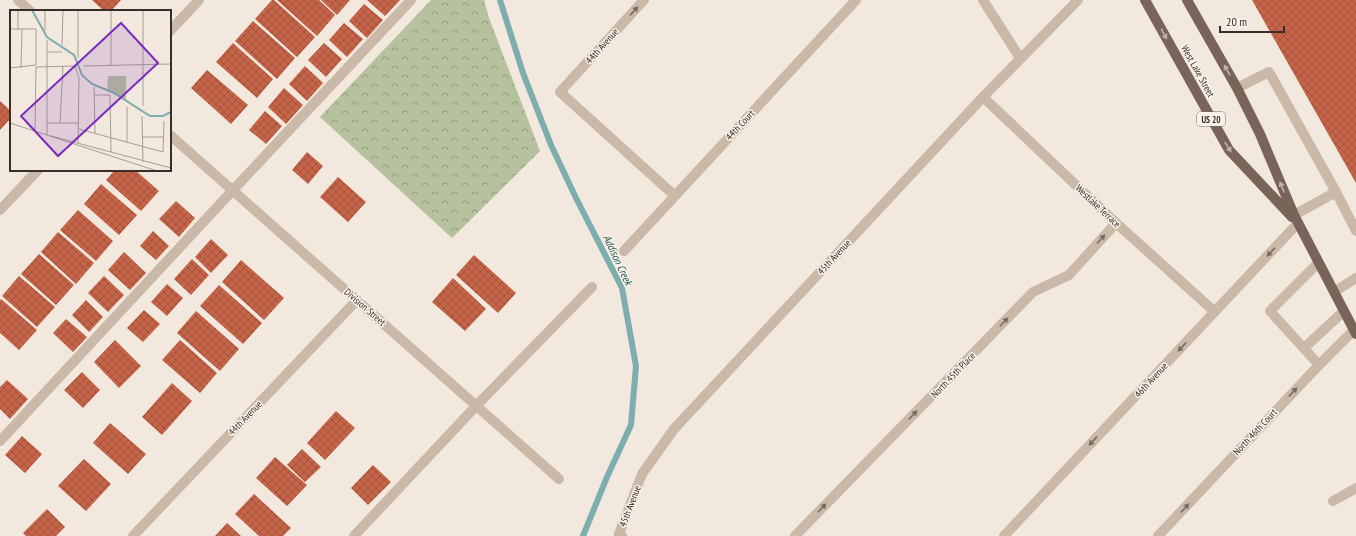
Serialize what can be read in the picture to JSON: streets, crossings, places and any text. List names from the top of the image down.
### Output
{
  "streets": {
    "main road": ["West Lake Street", "US 20"],
    "street": [
      "44th Avenue",
      "44th Court",
      "Westlake Terrace",
      "45th Avenue",
      "Division Street",
      "North 45th Place",
      "46th Avenue",
      "North 46th Court"
    ]
  },
  "crossings": [
    ["44th Avenue", "44th Court"],
    ["44th Avenue", "Division Street"],
    ["West Lake Street", "46th Avenue"],
    ["West Lake Street", "North 46th Court"],
    ["Westlake Terrace", "45th Avenue"],
    ["Westlake Terrace", "North 45th Place"],
    ["Westlake Terrace", "46th Avenue"]
  ],
  "one_way": ["North 45th Place", "46th Avenue", "North 46th Court"],
  "water": ["Addison Creek"],
  "scale_bar": "20 m"
}
